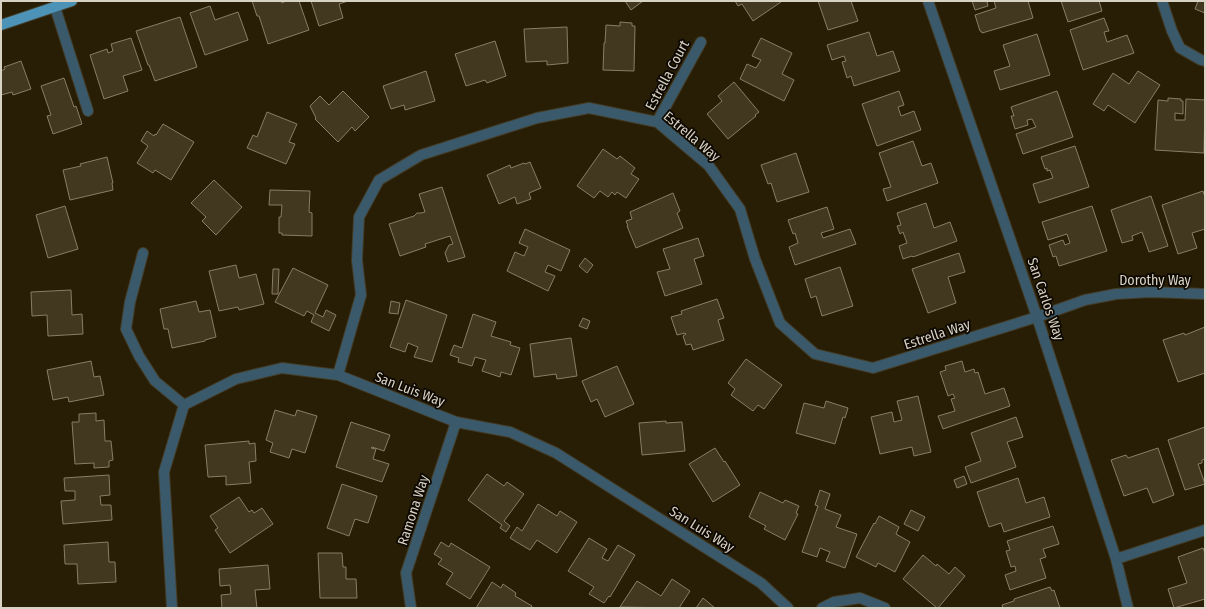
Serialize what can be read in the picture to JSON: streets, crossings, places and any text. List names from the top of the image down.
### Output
{
  "streets": {
    "street": [
      "Estrella Court",
      "Estrella Way",
      "Dorothy Way",
      "San Carlos Way",
      "San Luis Way",
      "Ramona Way"
    ]
  },
  "crossings": [
    ["Estrella Court", "Estrella Way"],
    ["Estrella Way", "Dorothy Way"],
    ["Estrella Way", "San Carlos Way"],
    ["Estrella Way", "San Luis Way"],
    ["Dorothy Way", "San Carlos Way"],
    ["San Luis Way", "Ramona Way"]
  ]
}
